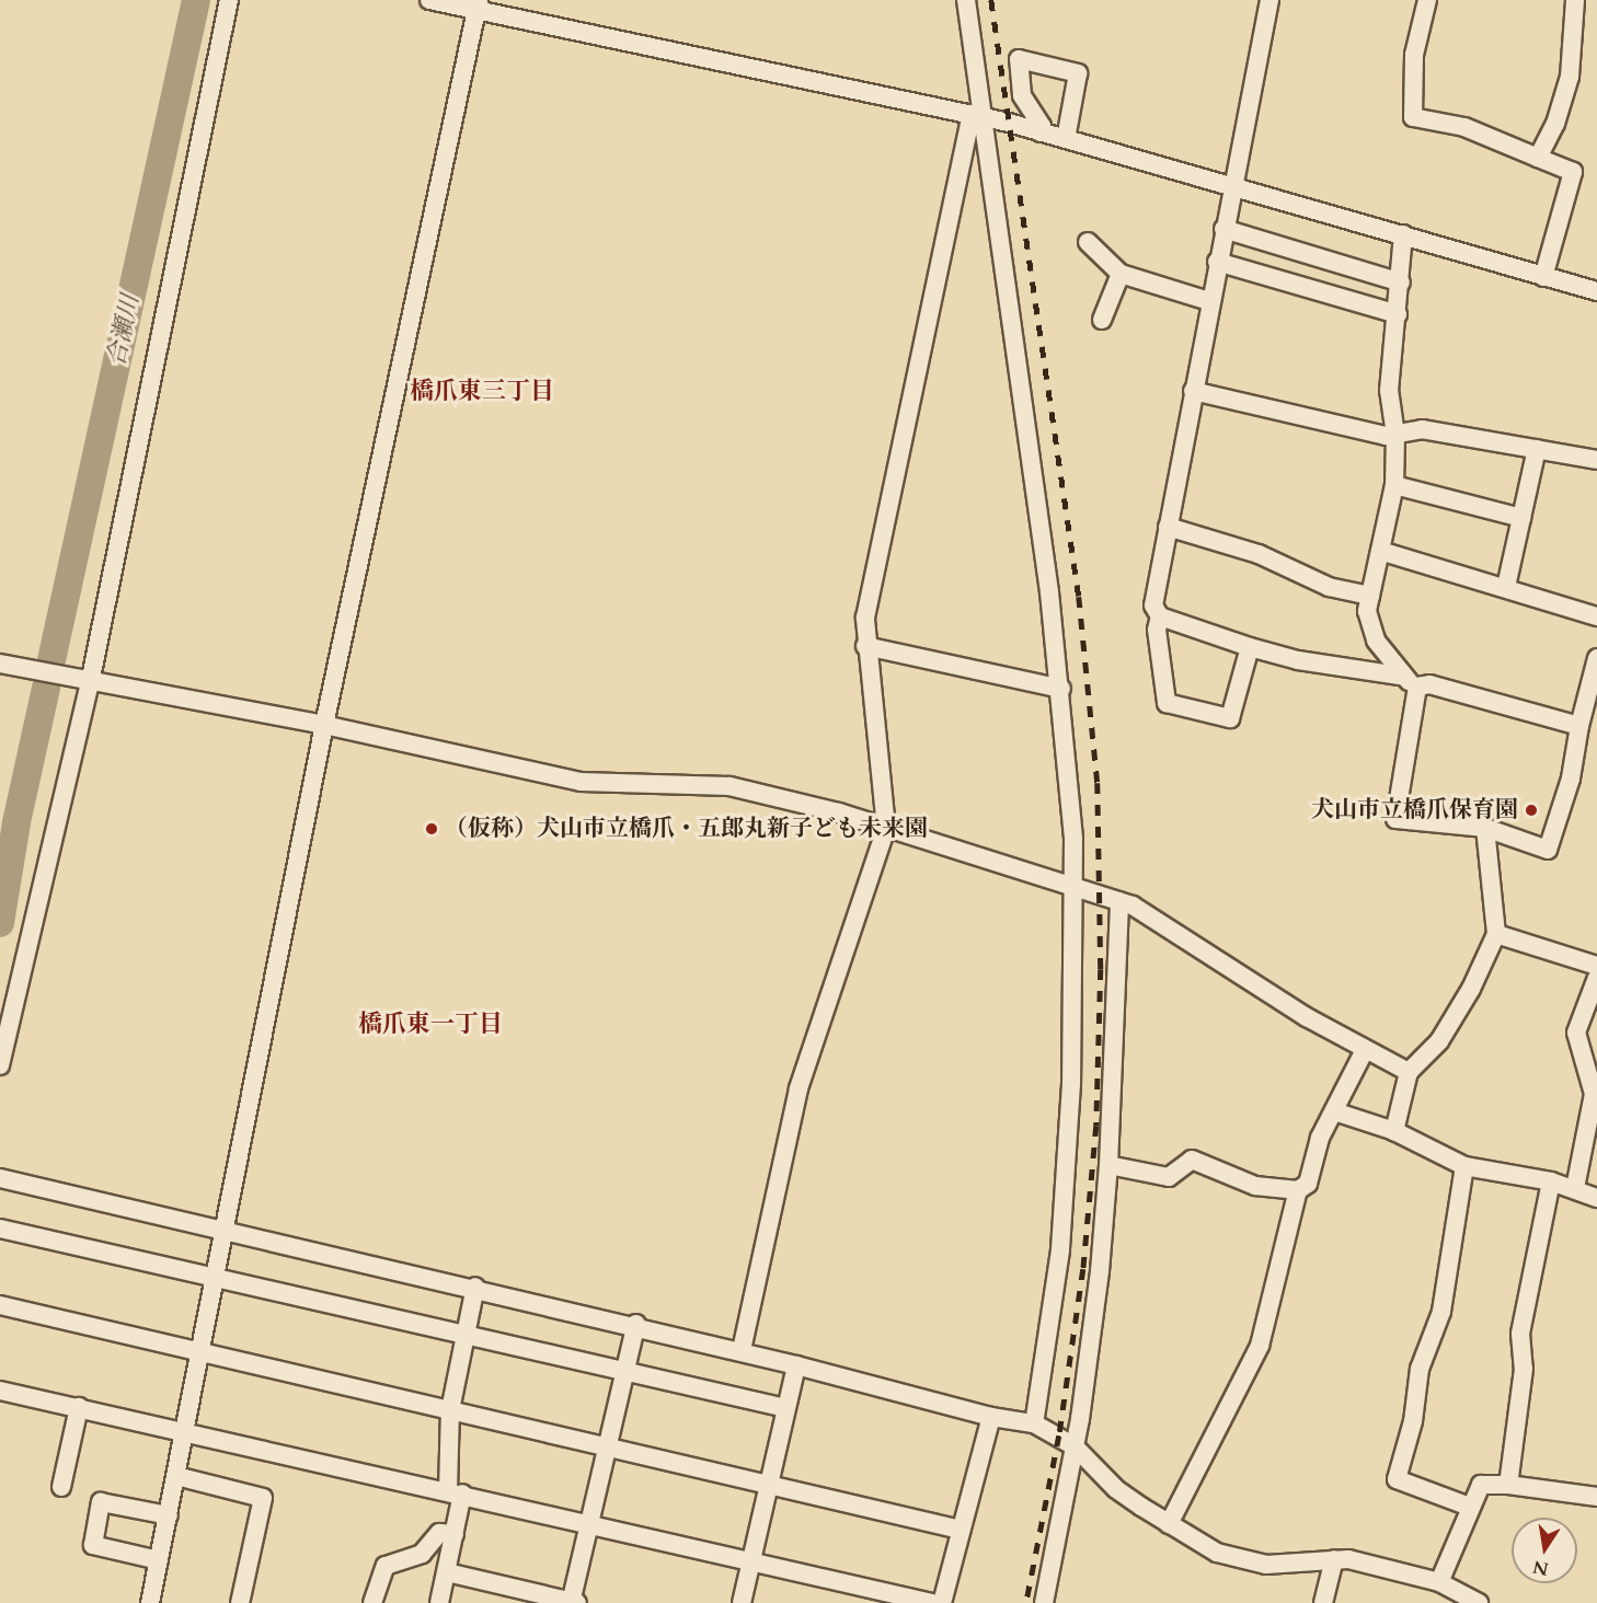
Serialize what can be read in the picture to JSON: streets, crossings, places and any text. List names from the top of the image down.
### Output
{
  "districts": ["橋爪東三丁目", "橋爪東一丁目"],
  "water": ["合瀬川"],
  "places": ["犬山市立橋爪保育園", "（仮称）犬山市立橋爪・五郎丸新子ども未来園"],
  "north": "bottom"
}
